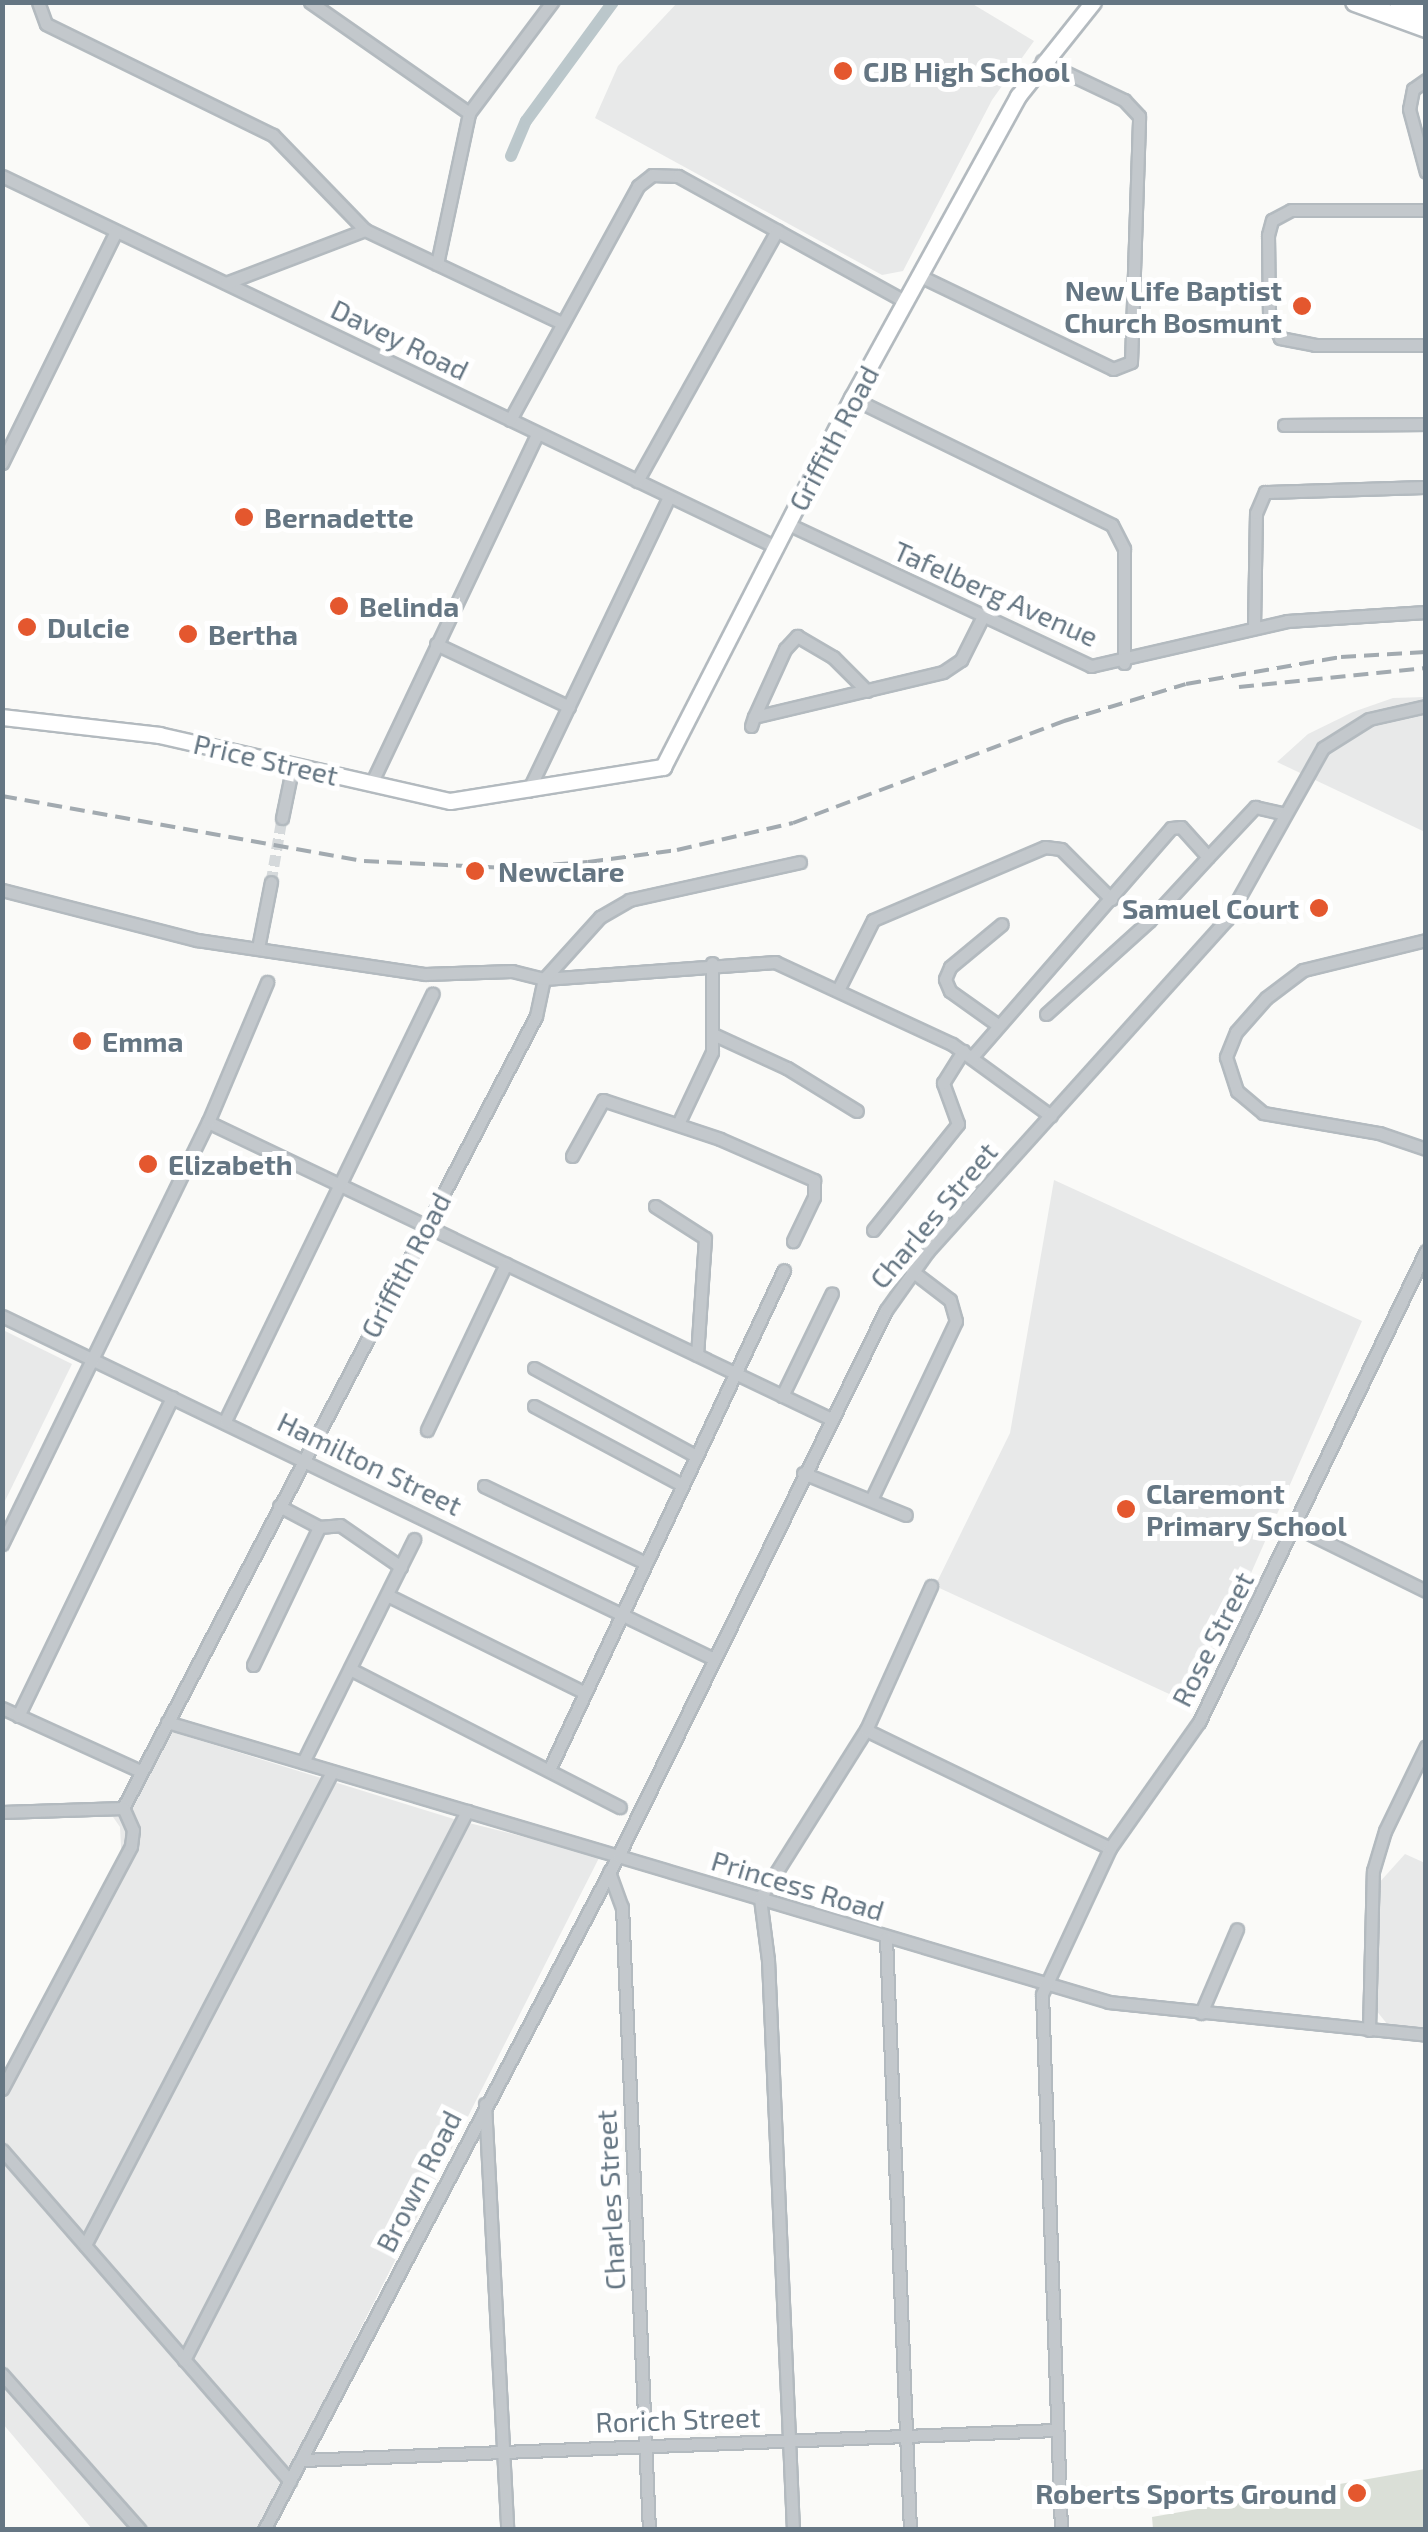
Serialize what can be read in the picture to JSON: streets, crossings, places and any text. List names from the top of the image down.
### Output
{
  "streets": {
    "street": [
      "Davey Road",
      "Griffith Road",
      "Tafelberg Avenue",
      "Price Street",
      "Charles Street",
      "Hamilton Street",
      "Rose Street",
      "Princess Road",
      "Brown Road",
      "Rorich Street"
    ]
  },
  "crossings": [
    ["Davey Road", "Griffith Road"],
    ["Griffith Road", "Tafelberg Avenue"],
    ["Griffith Road", "Price Street"],
    ["Griffith Road", "Hamilton Street"],
    ["Griffith Road", "Princess Road"],
    ["Charles Street", "Hamilton Street"],
    ["Charles Street", "Princess Road"],
    ["Charles Street", "Brown Road"],
    ["Charles Street", "Rorich Street"],
    ["Rose Street", "Princess Road"],
    ["Rose Street", "Rorich Street"],
    ["Princess Road", "Brown Road"],
    ["Brown Road", "Rorich Street"]
  ],
  "places": [
    "CJB High School",
    "New Life Baptist Church Bosmunt",
    "Bernadette",
    "Belinda",
    "Dulcie",
    "Bertha",
    "Newclare",
    "Samuel Court",
    "Emma",
    "Elizabeth",
    "Claremont Primary School",
    "Roberts Sports Ground"
  ]
}
